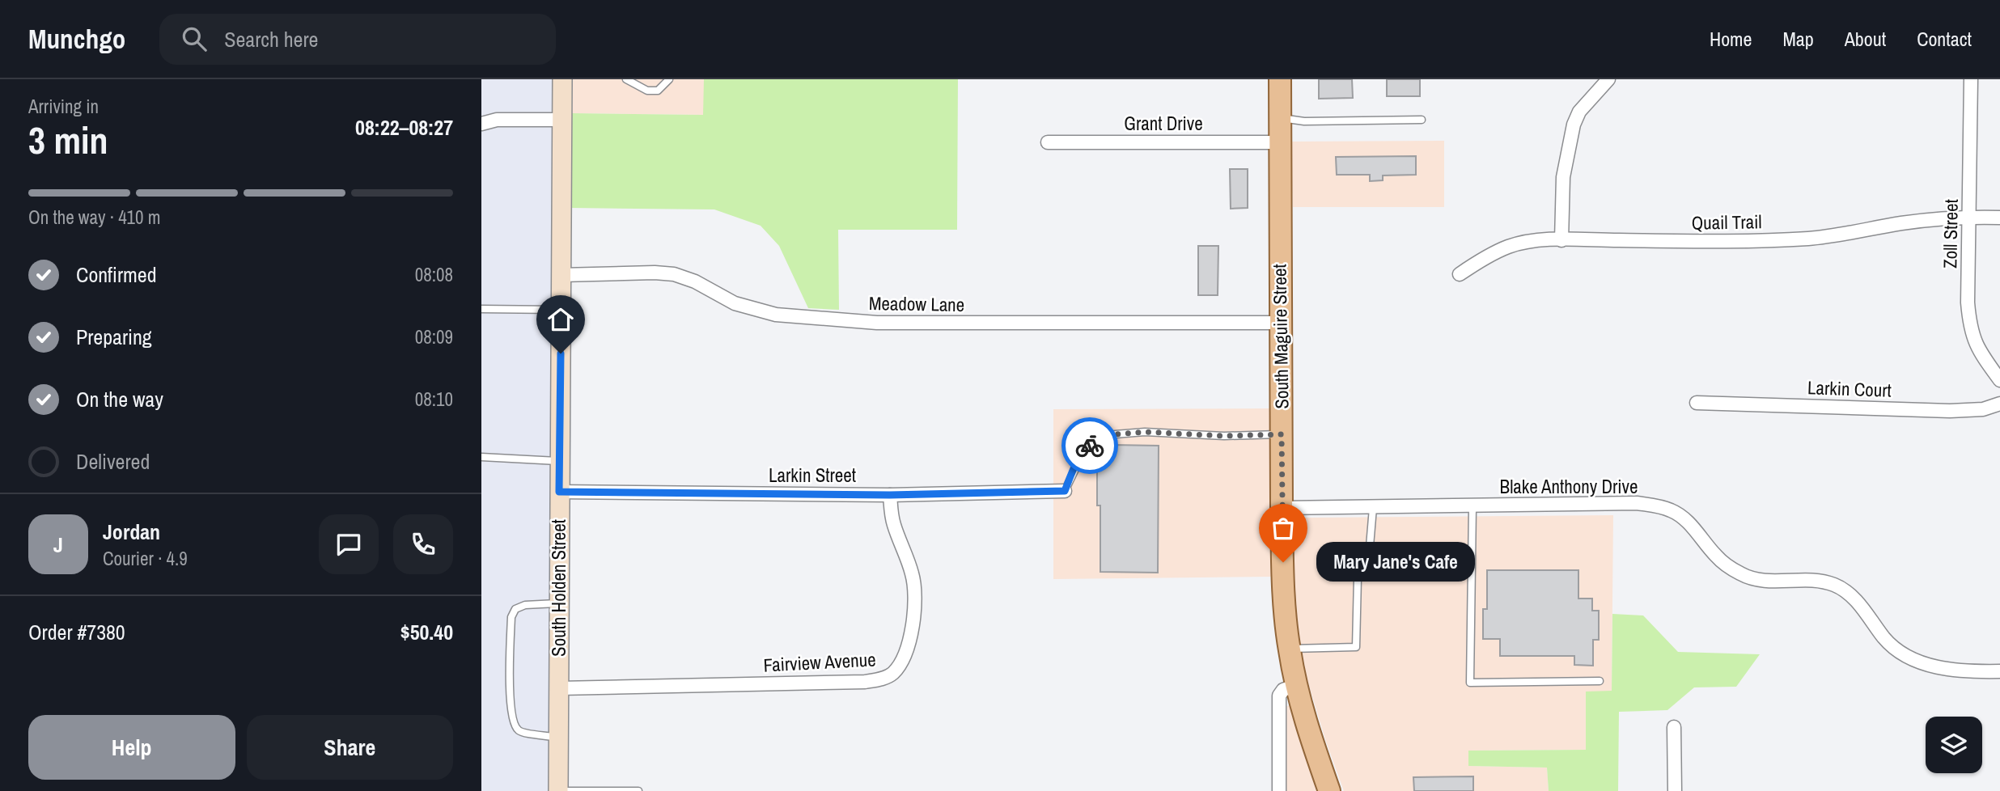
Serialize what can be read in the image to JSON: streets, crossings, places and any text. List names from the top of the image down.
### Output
{
  "streets": {
    "main road": ["South Maguire Street", "South Holden Street"],
    "street": [
      "Grant Drive",
      "Quail Trail",
      "Zoll Street",
      "Meadow Lane",
      "Larkin Court",
      "Larkin Street",
      "Blake Anthony Drive",
      "Fairview Avenue"
    ]
  },
  "crossings": [
    ["Grant Drive", "South Maguire Street"],
    ["Quail Trail", "Zoll Street"],
    ["Meadow Lane", "South Maguire Street"],
    ["Meadow Lane", "South Holden Street"],
    ["South Maguire Street", "Blake Anthony Drive"],
    ["Larkin Street", "South Holden Street"],
    ["Larkin Street", "Fairview Avenue"],
    ["South Holden Street", "Fairview Avenue"]
  ],
  "places": ["Mary Jane's Cafe"],
  "page": {
    "header": "Munchgo",
    "search": "Search here",
    "nav": [
      "Home",
      "Map",
      "About",
      "Contact"
    ],
    "heading": ["3 min", "Arriving in", "08:22–08:27"],
    "panel": [
      "Jordan",
      "Courier · 4.9",
      "Order #7380",
      "$50.40"
    ],
    "bar": "On the way · 410 m",
    "list": [
      ["Confirmed", "08:08"],
      ["Preparing", "08:09"],
      ["On the way", "08:10"],
      "Delivered"
    ],
    "round": "J",
    "bubble": "Mary Jane's Cafe",
    "buttons": ["Help", "Share"]
  }
}
